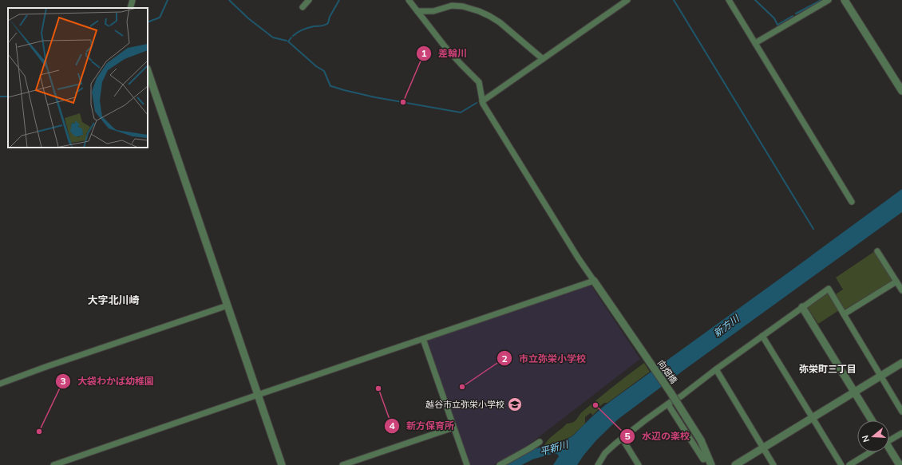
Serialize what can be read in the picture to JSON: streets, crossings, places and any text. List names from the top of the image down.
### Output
{
  "streets": {
    "street": ["向畑橋"]
  },
  "districts": ["大字北川崎", "弥栄町三丁目"],
  "water": ["新方川", "平新川"],
  "places": {
    "other": [
      "差輪川",
      "市立弥栄小学校",
      "新方保育所",
      "水辺の楽校",
      "大袋わかば幼稚園"
    ],
    "school or university": ["越谷市立弥栄小学校"]
  },
  "north": "left"
}
